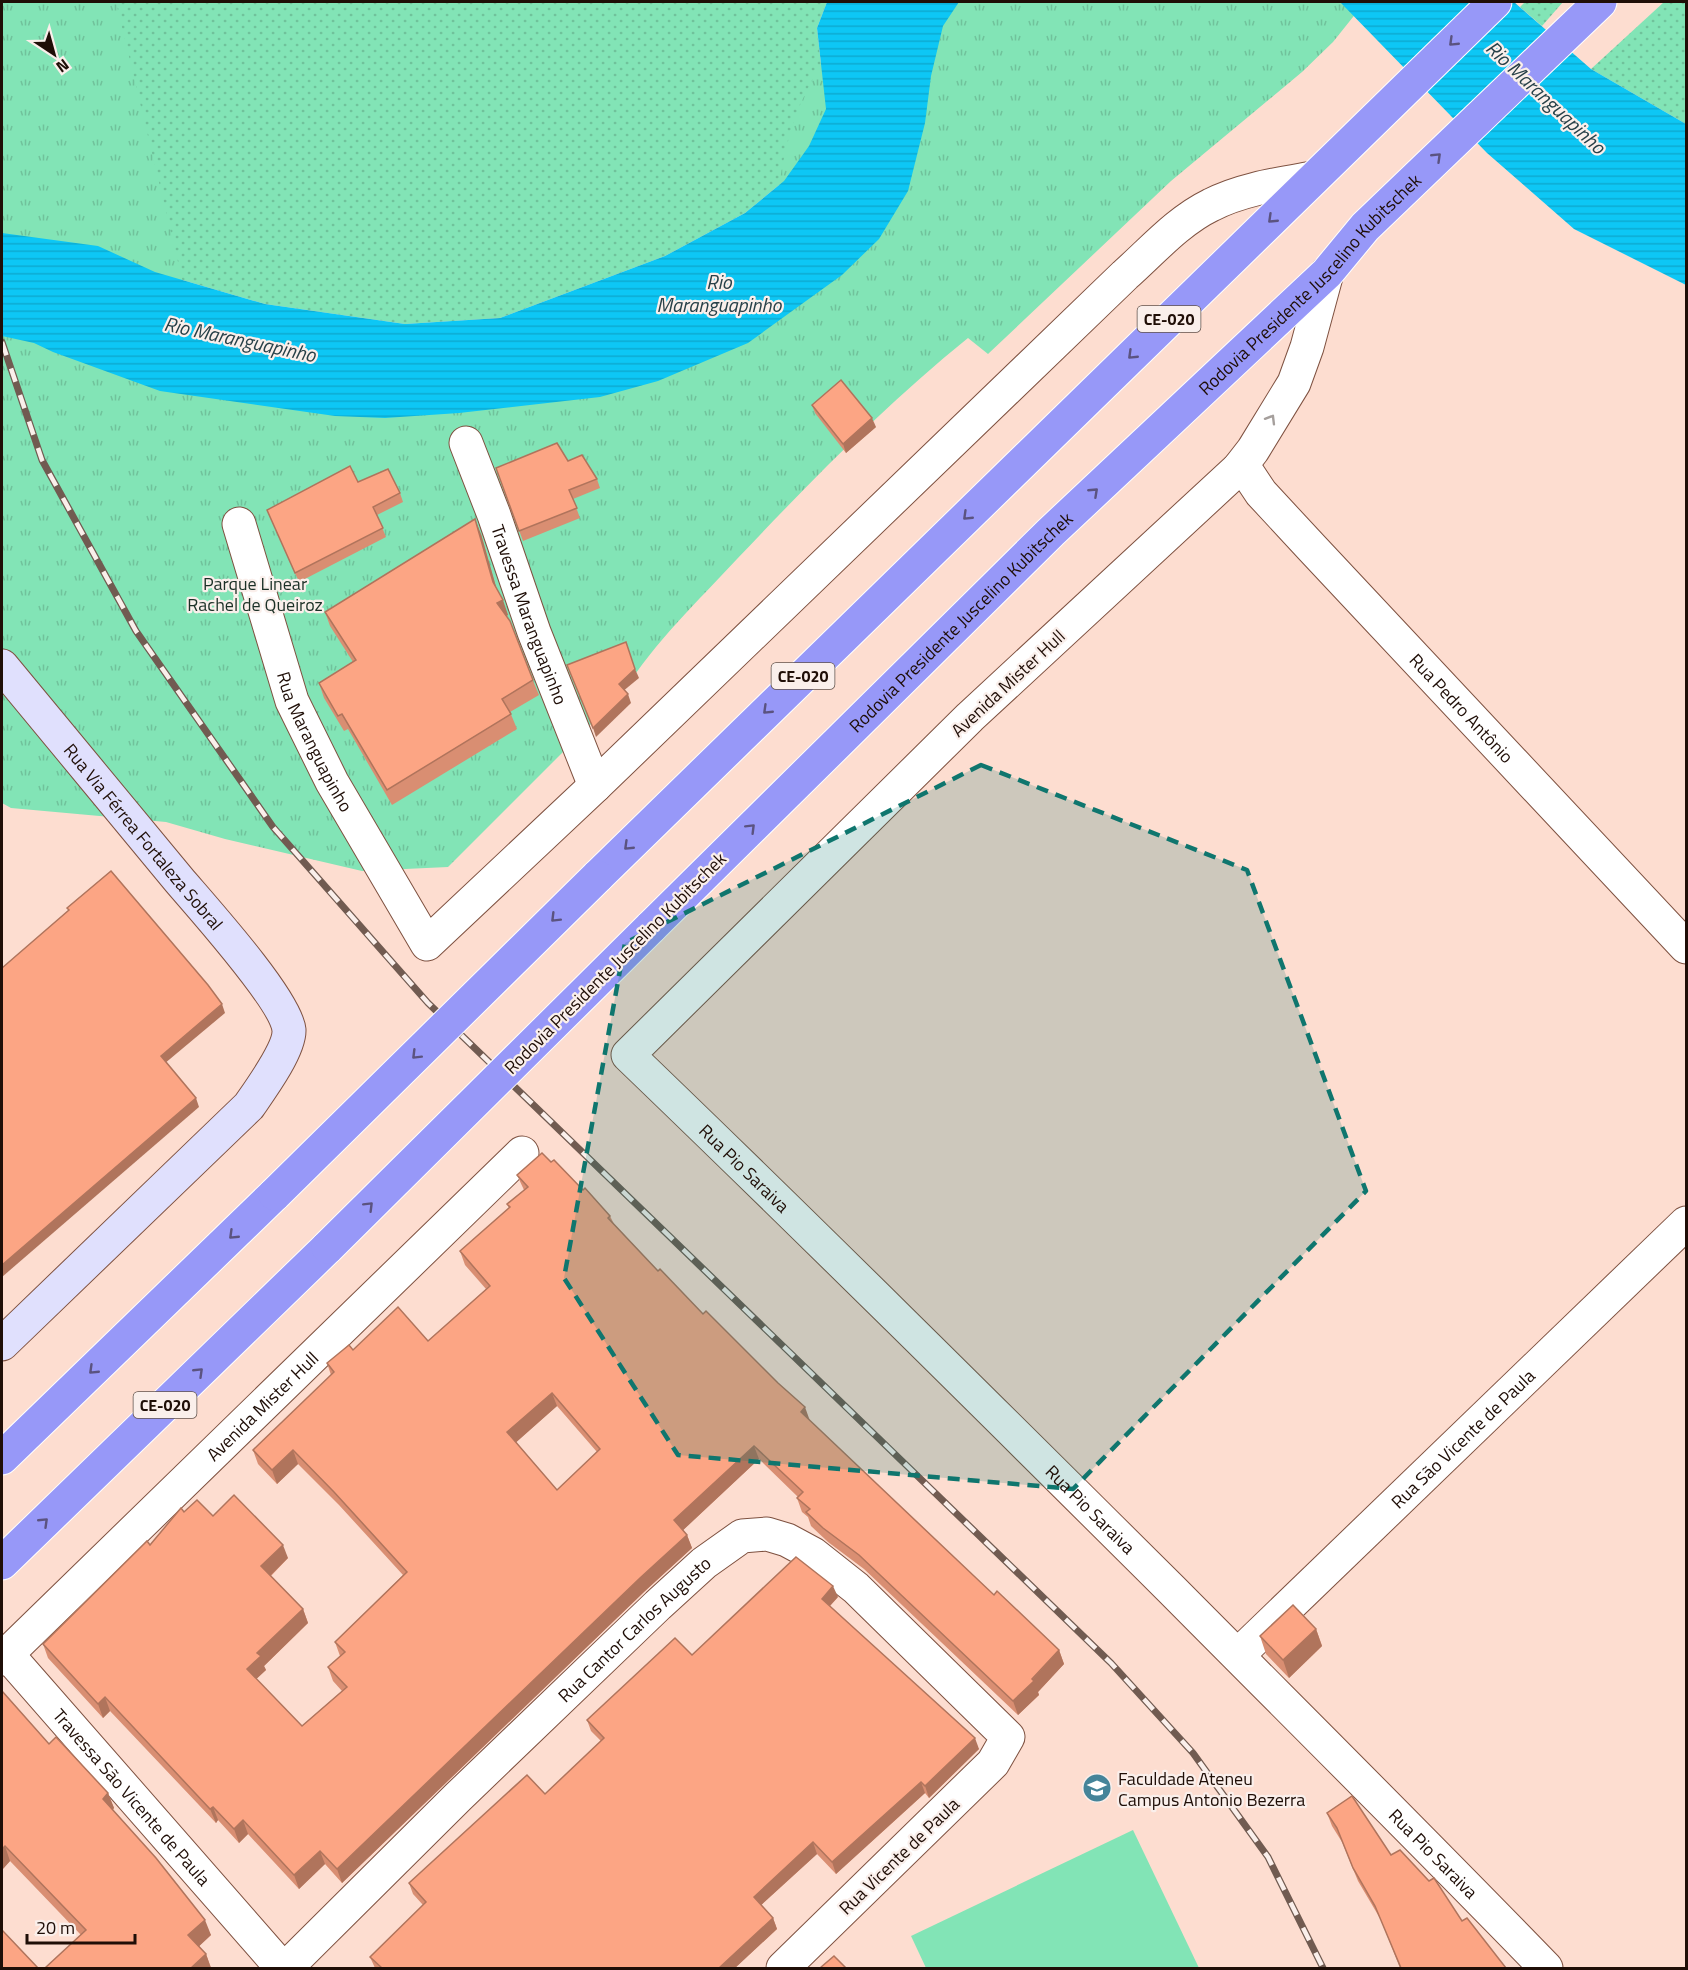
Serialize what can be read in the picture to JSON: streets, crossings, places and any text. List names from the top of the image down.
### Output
{
  "streets": {
    "highway": ["Rodovia Presidente Juscelino Kubitschek", "CE-020"],
    "main road": ["Rua Via Férrea Fortaleza Sobral"],
    "street": [
      "Travessa Maranguapinho",
      "Avenida Mister Hull",
      "Rua Pedro Antônio",
      "Rua Maranguapinho",
      "Rua Pio Saraiva",
      "Rua São Vicente de Paula",
      "Rua Cantor Carlos Augusto",
      "Travessa São Vicente de Paula",
      "Rua Vicente de Paula"
    ]
  },
  "crossings": [
    ["Rodovia Presidente Juscelino Kubitschek", "Avenida Mister Hull"],
    ["Travessa Maranguapinho", "Rua Maranguapinho"],
    ["Avenida Mister Hull", "Rua Pedro Antônio"],
    ["Avenida Mister Hull", "Rua Pio Saraiva"],
    ["Avenida Mister Hull", "Travessa São Vicente de Paula"],
    ["Rua Pio Saraiva", "Rua São Vicente de Paula"],
    ["Rua Cantor Carlos Augusto", "Travessa São Vicente de Paula"],
    ["Rua Cantor Carlos Augusto", "Rua Vicente de Paula"]
  ],
  "water": ["Rio Maranguapinho"],
  "parks": ["Parque Linear Rachel de Queiroz"],
  "places": {
    "school or university": ["Faculdade Ateneu Campus Antonio Bezerra"]
  },
  "scale_bar": "20 m",
  "north": "bottom right"
}
